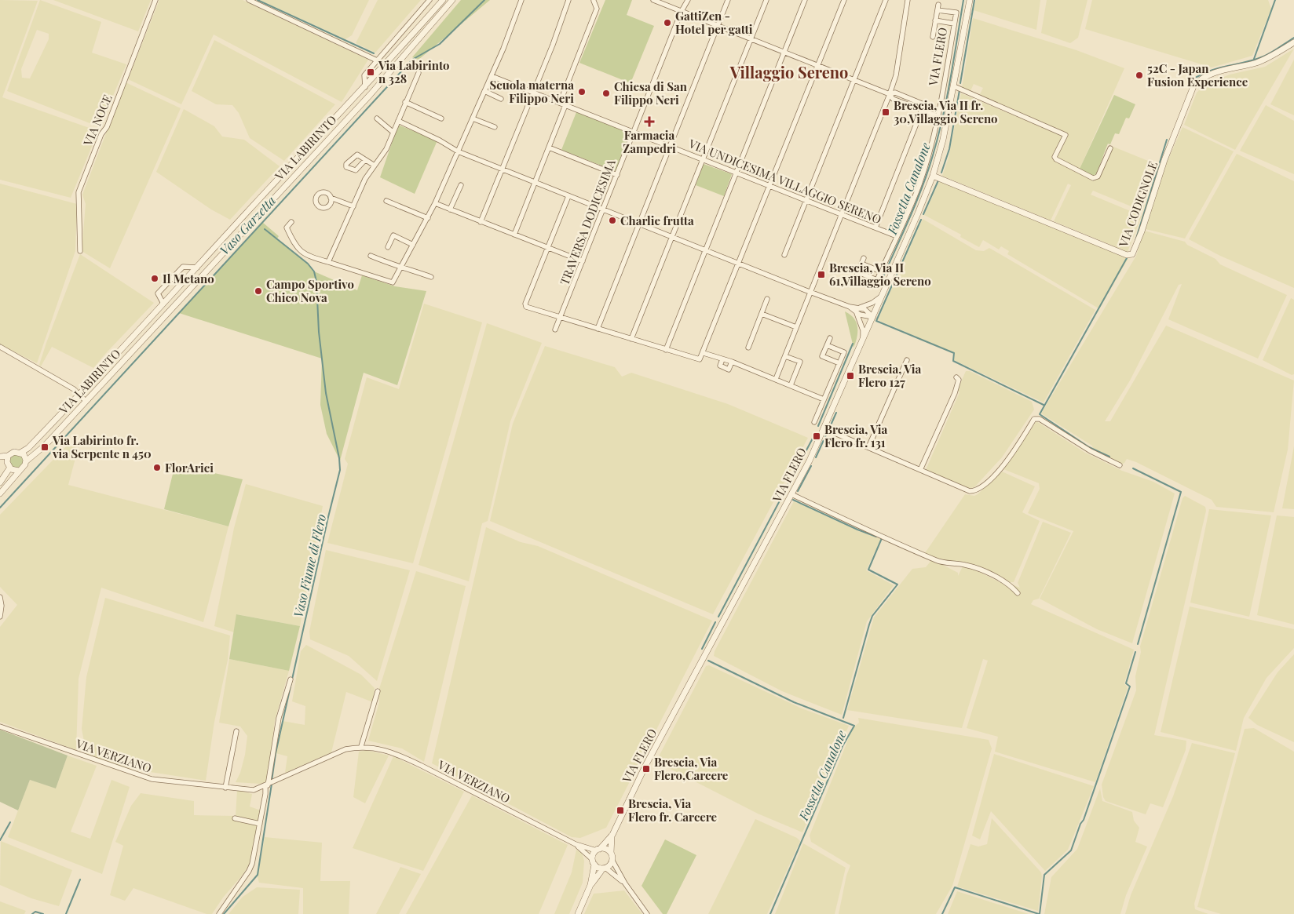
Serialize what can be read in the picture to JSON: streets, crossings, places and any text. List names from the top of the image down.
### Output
{
  "streets": {
    "street": [
      "VIA FLERO",
      "VIA NOCE",
      "VIA LABIRINTO",
      "VIA UNDICESIMA VILLAGGIO SERENO",
      "VIA CODIGNOLE",
      "TRAVERSA DODICESIMA",
      "VIA VERZIANO"
    ]
  },
  "crossings": [
    ["VIA FLERO", "VIA UNDICESIMA VILLAGGIO SERENO"],
    ["VIA FLERO", "VIA CODIGNOLE"],
    ["VIA UNDICESIMA VILLAGGIO SERENO", "TRAVERSA DODICESIMA"]
  ],
  "districts": ["Villaggio Sereno"],
  "water": ["Fossetta Canalone", "Vaso Garzetta", "Vaso Fiume di Flero"],
  "places": {
    "other": [
      "GattiZen - Hotel per gatti",
      "52C - Japan Fusion Experience",
      "Scuola materna Filippo Neri",
      "Chiesa di San Filippo Neri",
      "Charlie frutta",
      "Il Metano",
      "Campo Sportivo Chico Nova",
      "FlorArici"
    ],
    "transit": [
      "Via Labirinto n 328",
      "Brescia, Via II fr. 30,Villaggio Sereno",
      "Brescia, Via II 61,Villaggio Sereno",
      "Brescia, Via Flero 127",
      "Brescia, Via Flero fr. 131",
      "Via Labirinto fr. via Serpente n 450",
      "Brescia, Via Flero,Carcere",
      "Brescia, Via Flero fr. Carcere"
    ],
    "health": ["Farmacia Zampedri"]
  }
}
